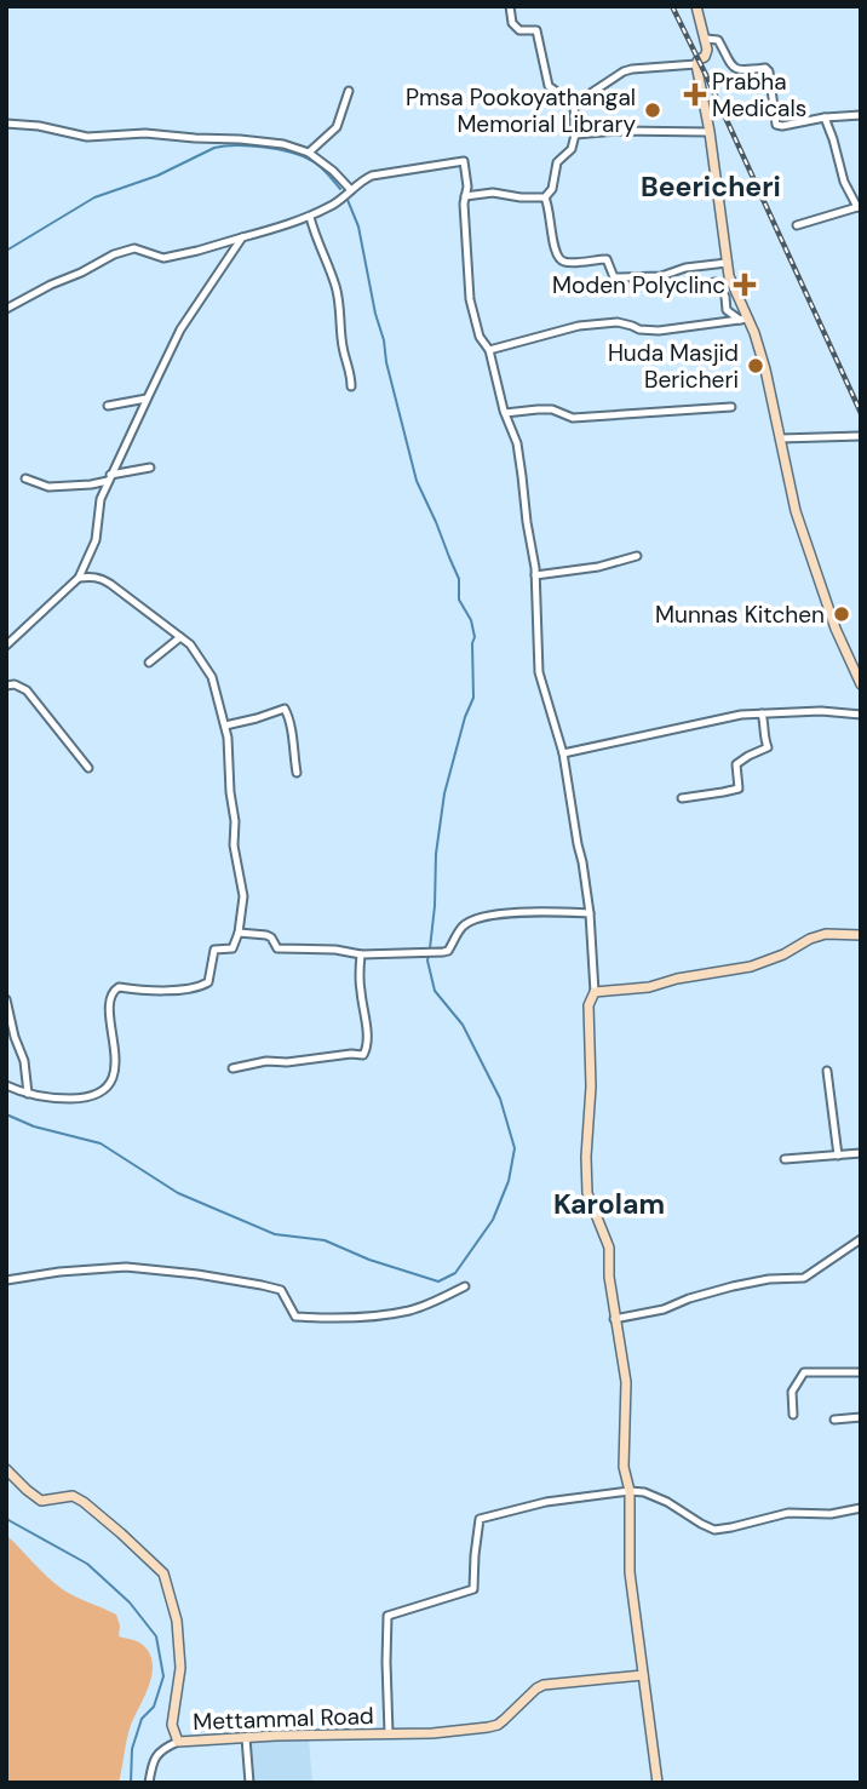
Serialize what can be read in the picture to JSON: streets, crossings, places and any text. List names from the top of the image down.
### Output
{
  "streets": {
    "main road": ["Mettammal Road"]
  },
  "districts": ["Beericheri", "Karolam"],
  "places": {
    "health": ["Prabha Medicals", "Moden Polyclinc"],
    "other": ["Pmsa Pookoyathangal Memorial Library", "Huda Masjid Bericheri", "Munnas Kitchen"]
  }
}
